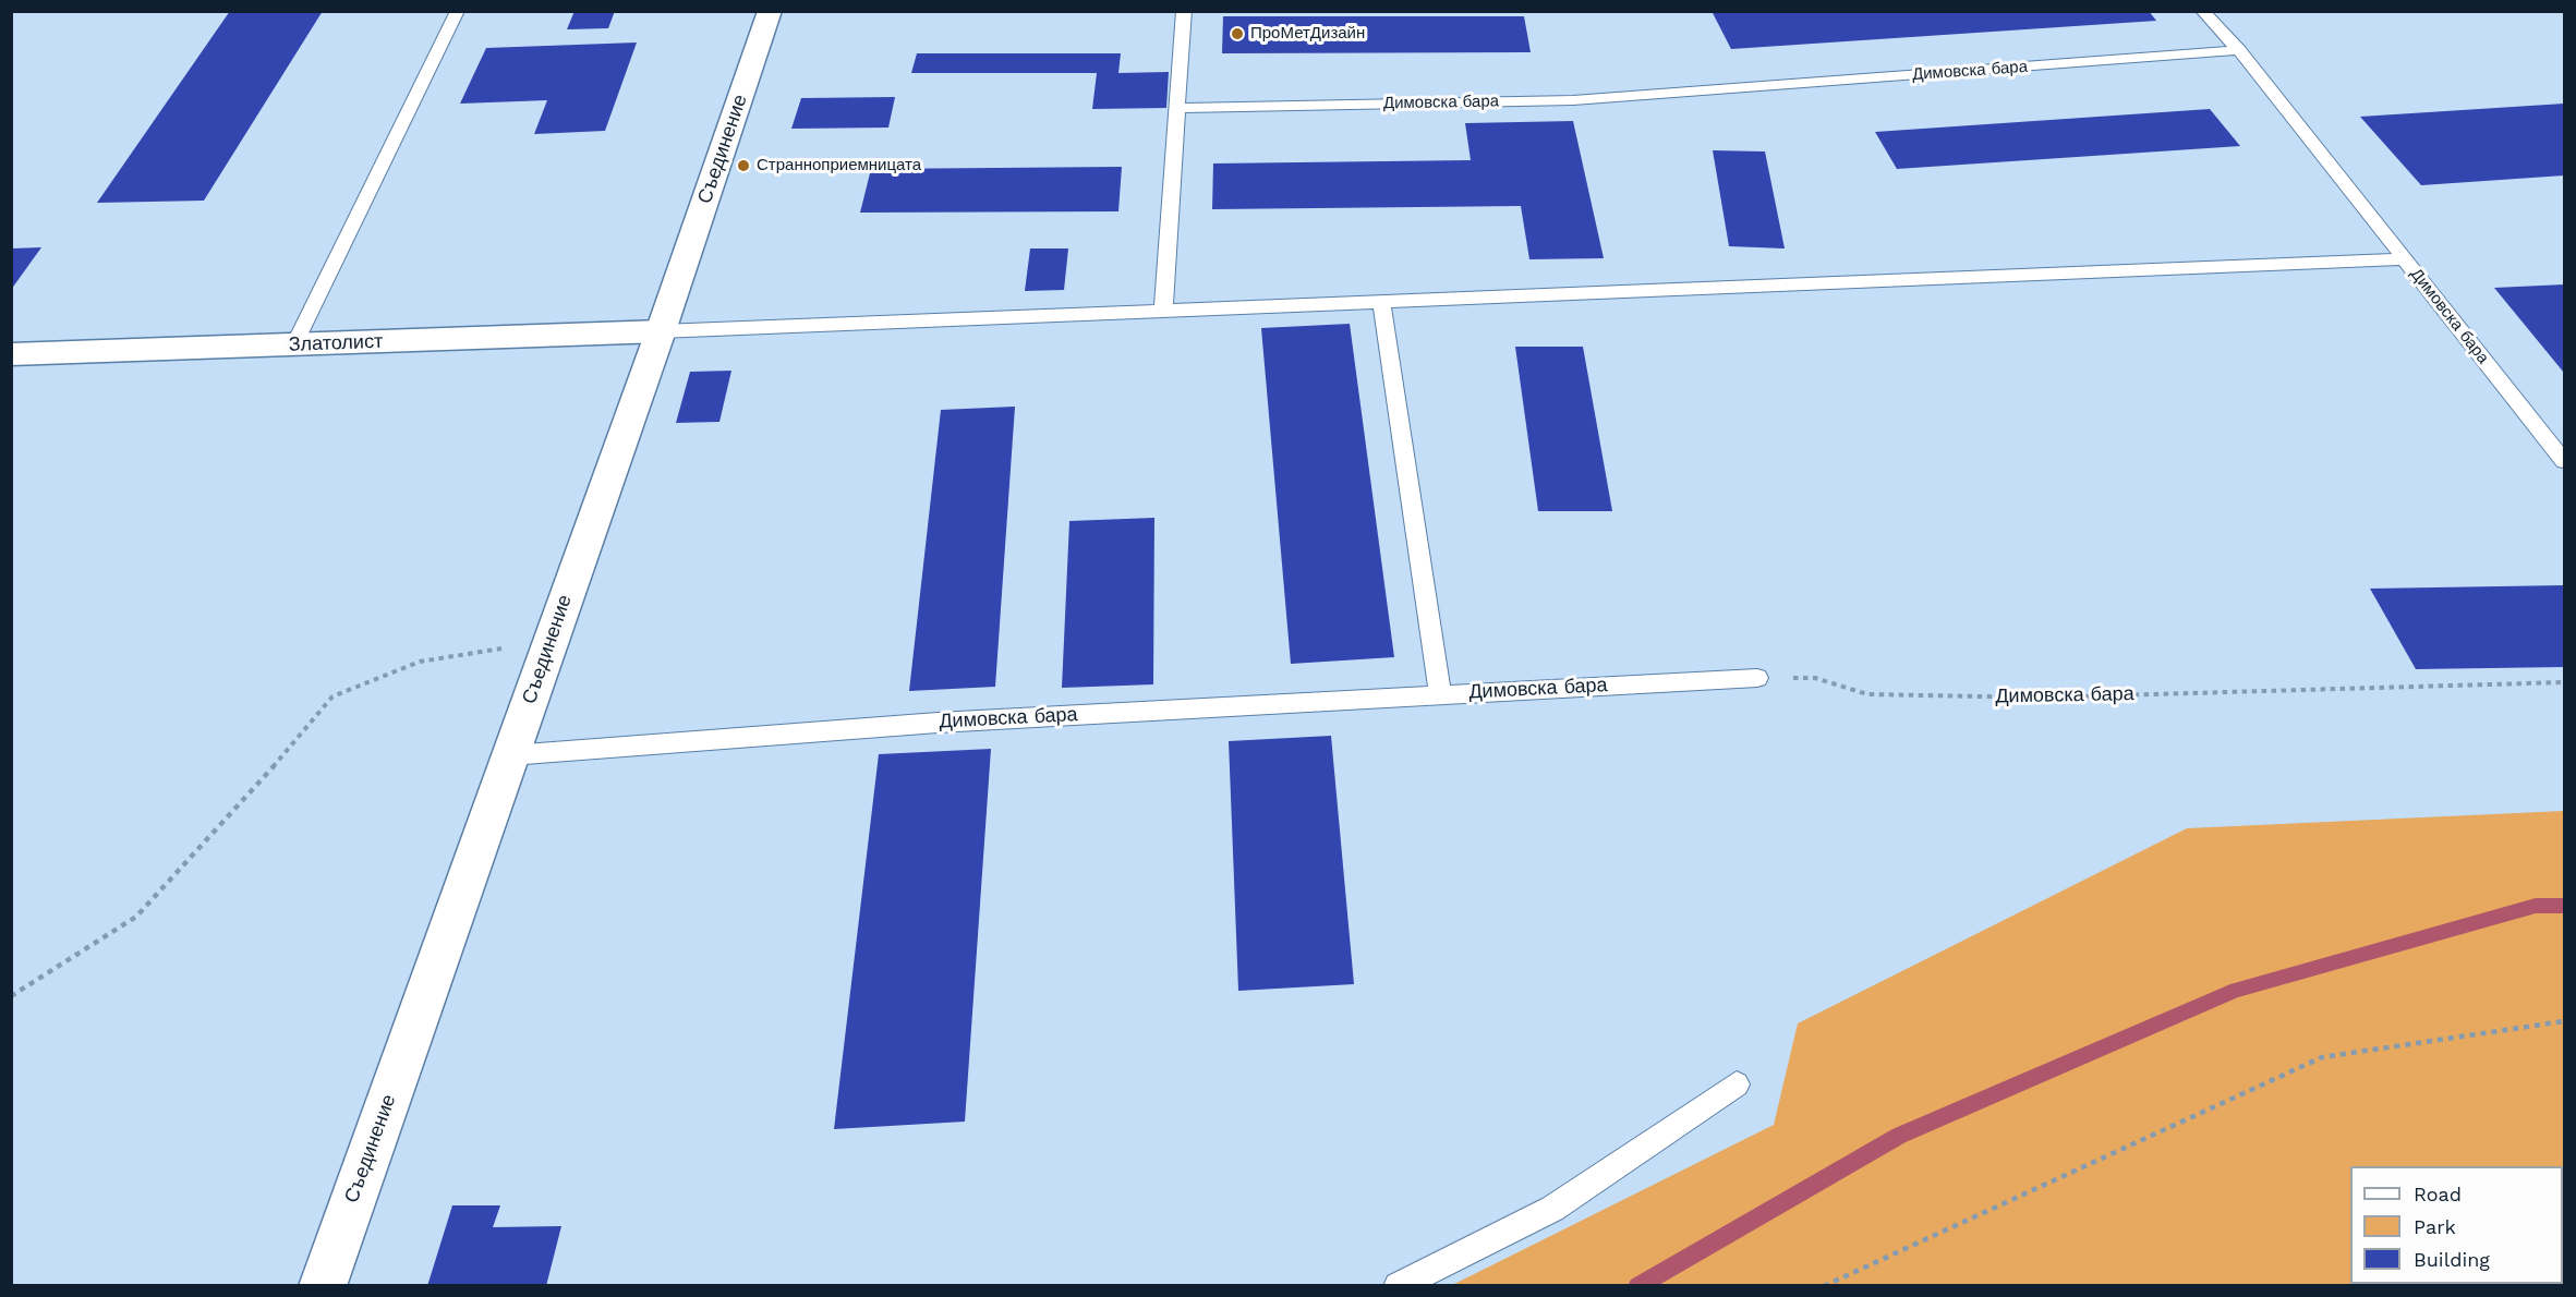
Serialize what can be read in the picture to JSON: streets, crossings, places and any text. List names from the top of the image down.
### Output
{
  "streets": {
    "street": ["Съединение", "Златолист"],
    "lane": ["Димовска бара"]
  },
  "crossings": [
    ["Димовска бара", "Съединение"],
    ["Съединение", "Златолист"]
  ],
  "places": ["ПроМетДизайн", "Странноприемницата"],
  "legend": ["Road", "Park", "Building"]
}
